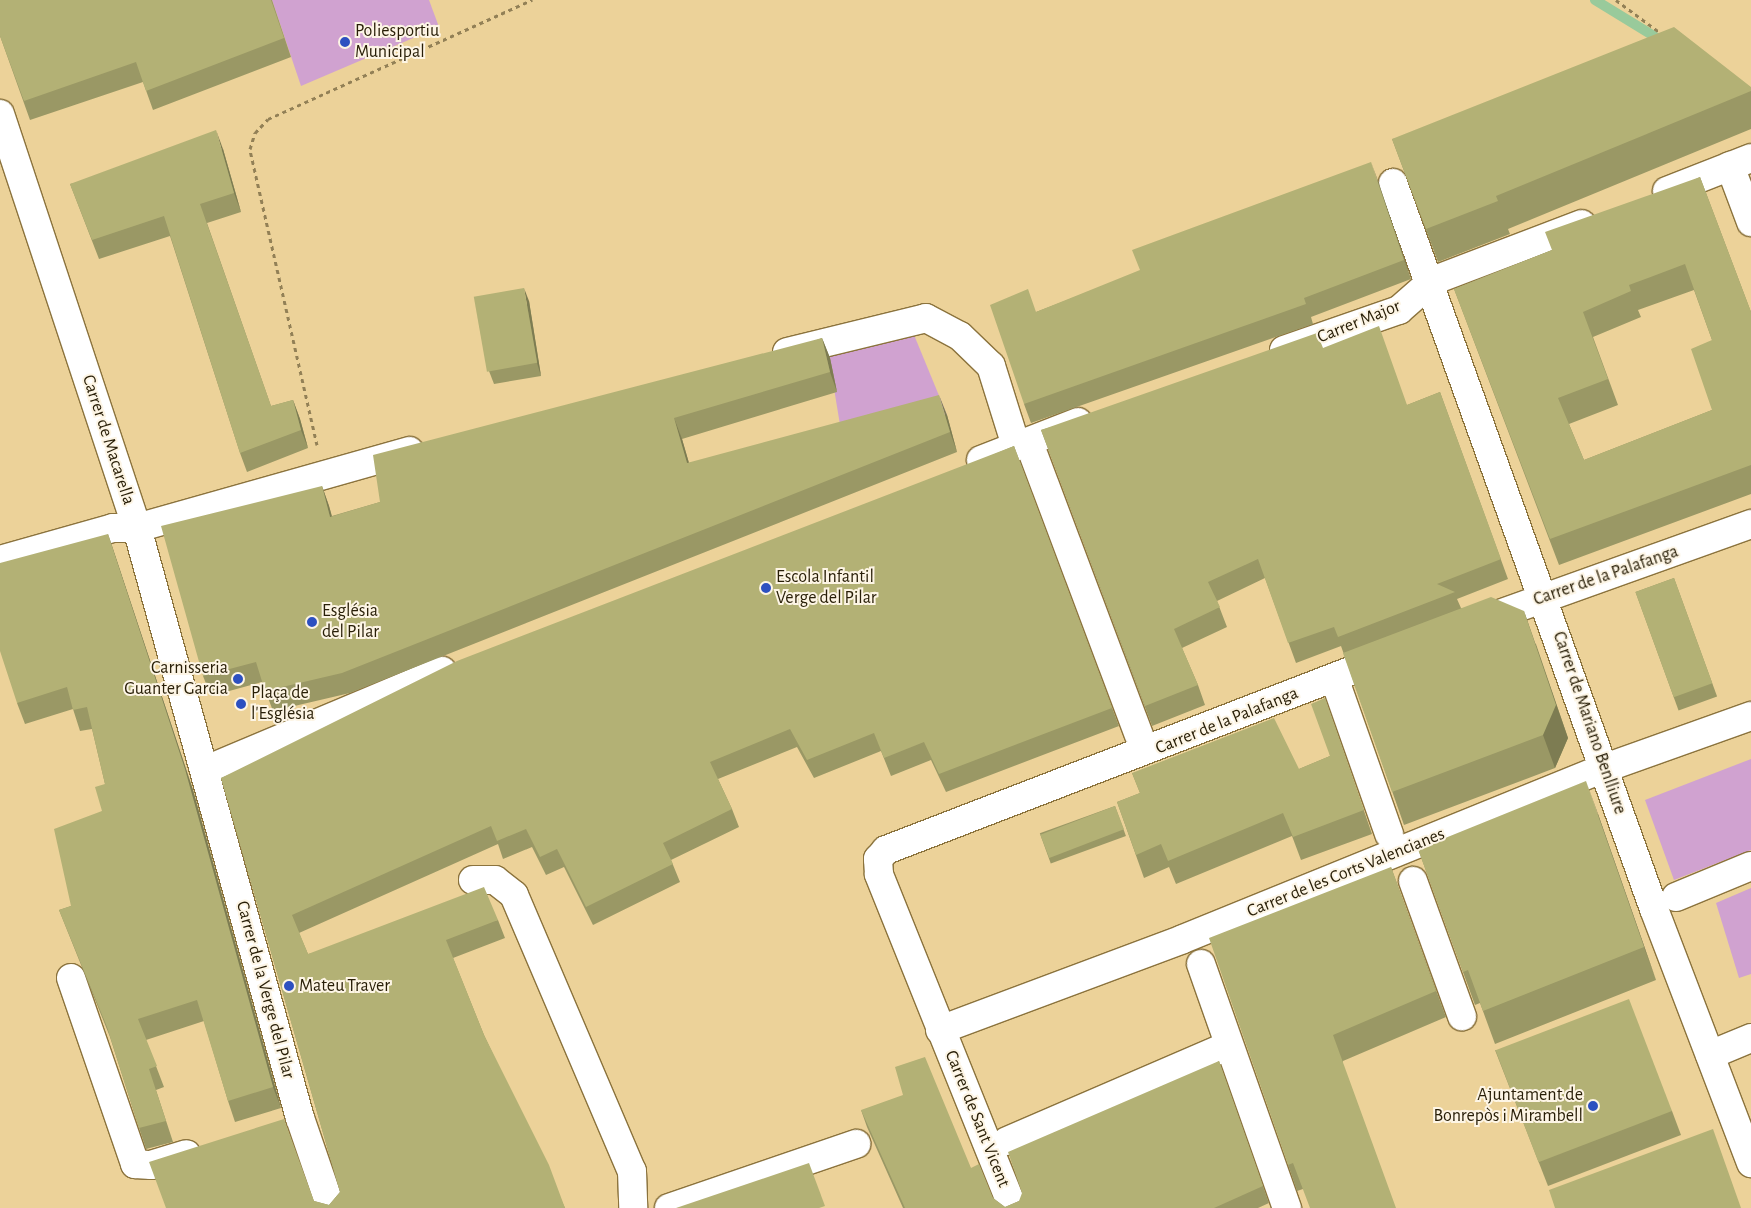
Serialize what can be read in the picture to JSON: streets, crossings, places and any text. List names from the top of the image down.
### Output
{
  "streets": {
    "street": [
      "Carrer Major",
      "Carrer de Macarella",
      "Carrer de la Palafanga",
      "Carrer de Mariano Benlliure",
      "Carrer de les Corts Valencianes",
      "Carrer de la Verge del Pilar",
      "Carrer de Sant Vicent"
    ]
  },
  "crossings": [
    ["Carrer Major", "Carrer de Mariano Benlliure"],
    ["Carrer de Macarella", "Carrer de la Verge del Pilar"],
    ["Carrer de la Palafanga", "Carrer de Mariano Benlliure"],
    ["Carrer de la Palafanga", "Carrer de les Corts Valencianes"],
    ["Carrer de la Palafanga", "Carrer de Sant Vicent"],
    ["Carrer de Mariano Benlliure", "Carrer de les Corts Valencianes"],
    ["Carrer de les Corts Valencianes", "Carrer de Sant Vicent"]
  ],
  "places": [
    "Poliesportiu Municipal",
    "Escola Infantil Verge del Pilar",
    "Església del Pilar",
    "Carnisseria Guanter Garcia",
    "Plaça de l'Església",
    "Mateu Traver",
    "Ajuntament de Bonrepòs i Mirambell"
  ]
}
